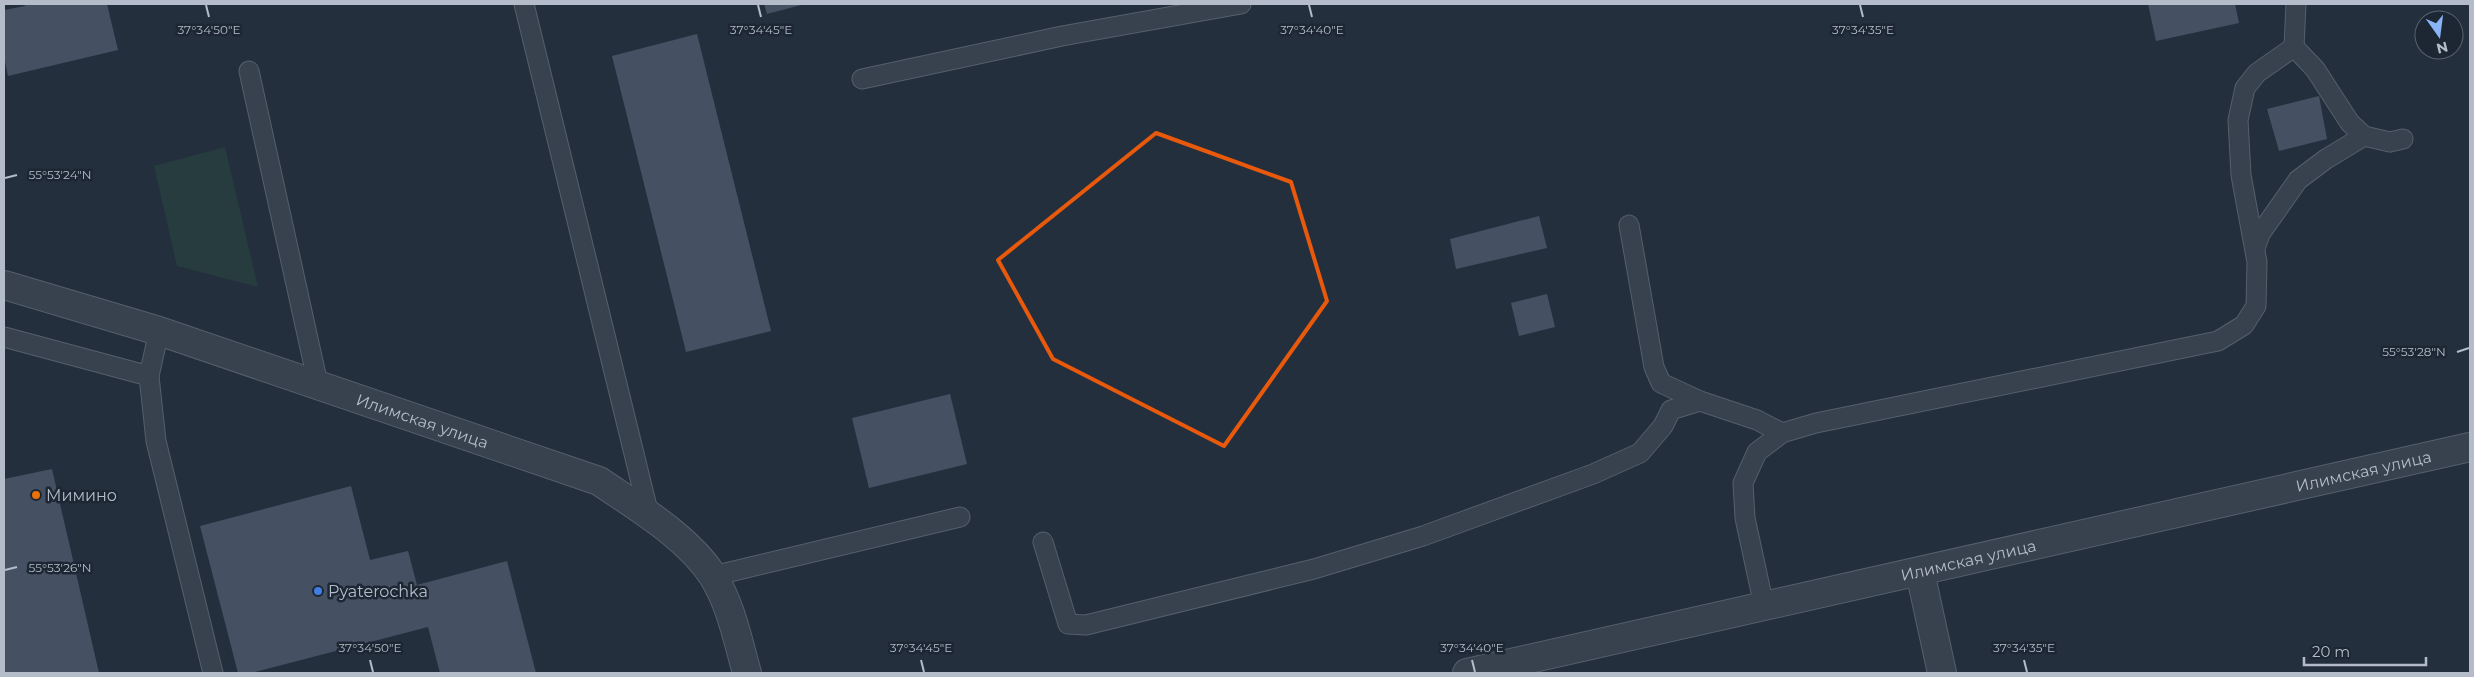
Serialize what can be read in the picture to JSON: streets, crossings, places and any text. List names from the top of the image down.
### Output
{
  "streets": {
    "street": ["Илимская улица"]
  },
  "places": ["Мимино", "Pyaterochka"],
  "scale_bar": "20 m",
  "north": "bottom",
  "coordinates": [
    "37°34'50\"E",
    "37°34'45\"E",
    "37°34'40\"E",
    "37°34'35\"E",
    "55°53'24\"N",
    "55°53'28\"N",
    "55°53'26\"N"
  ]
}
